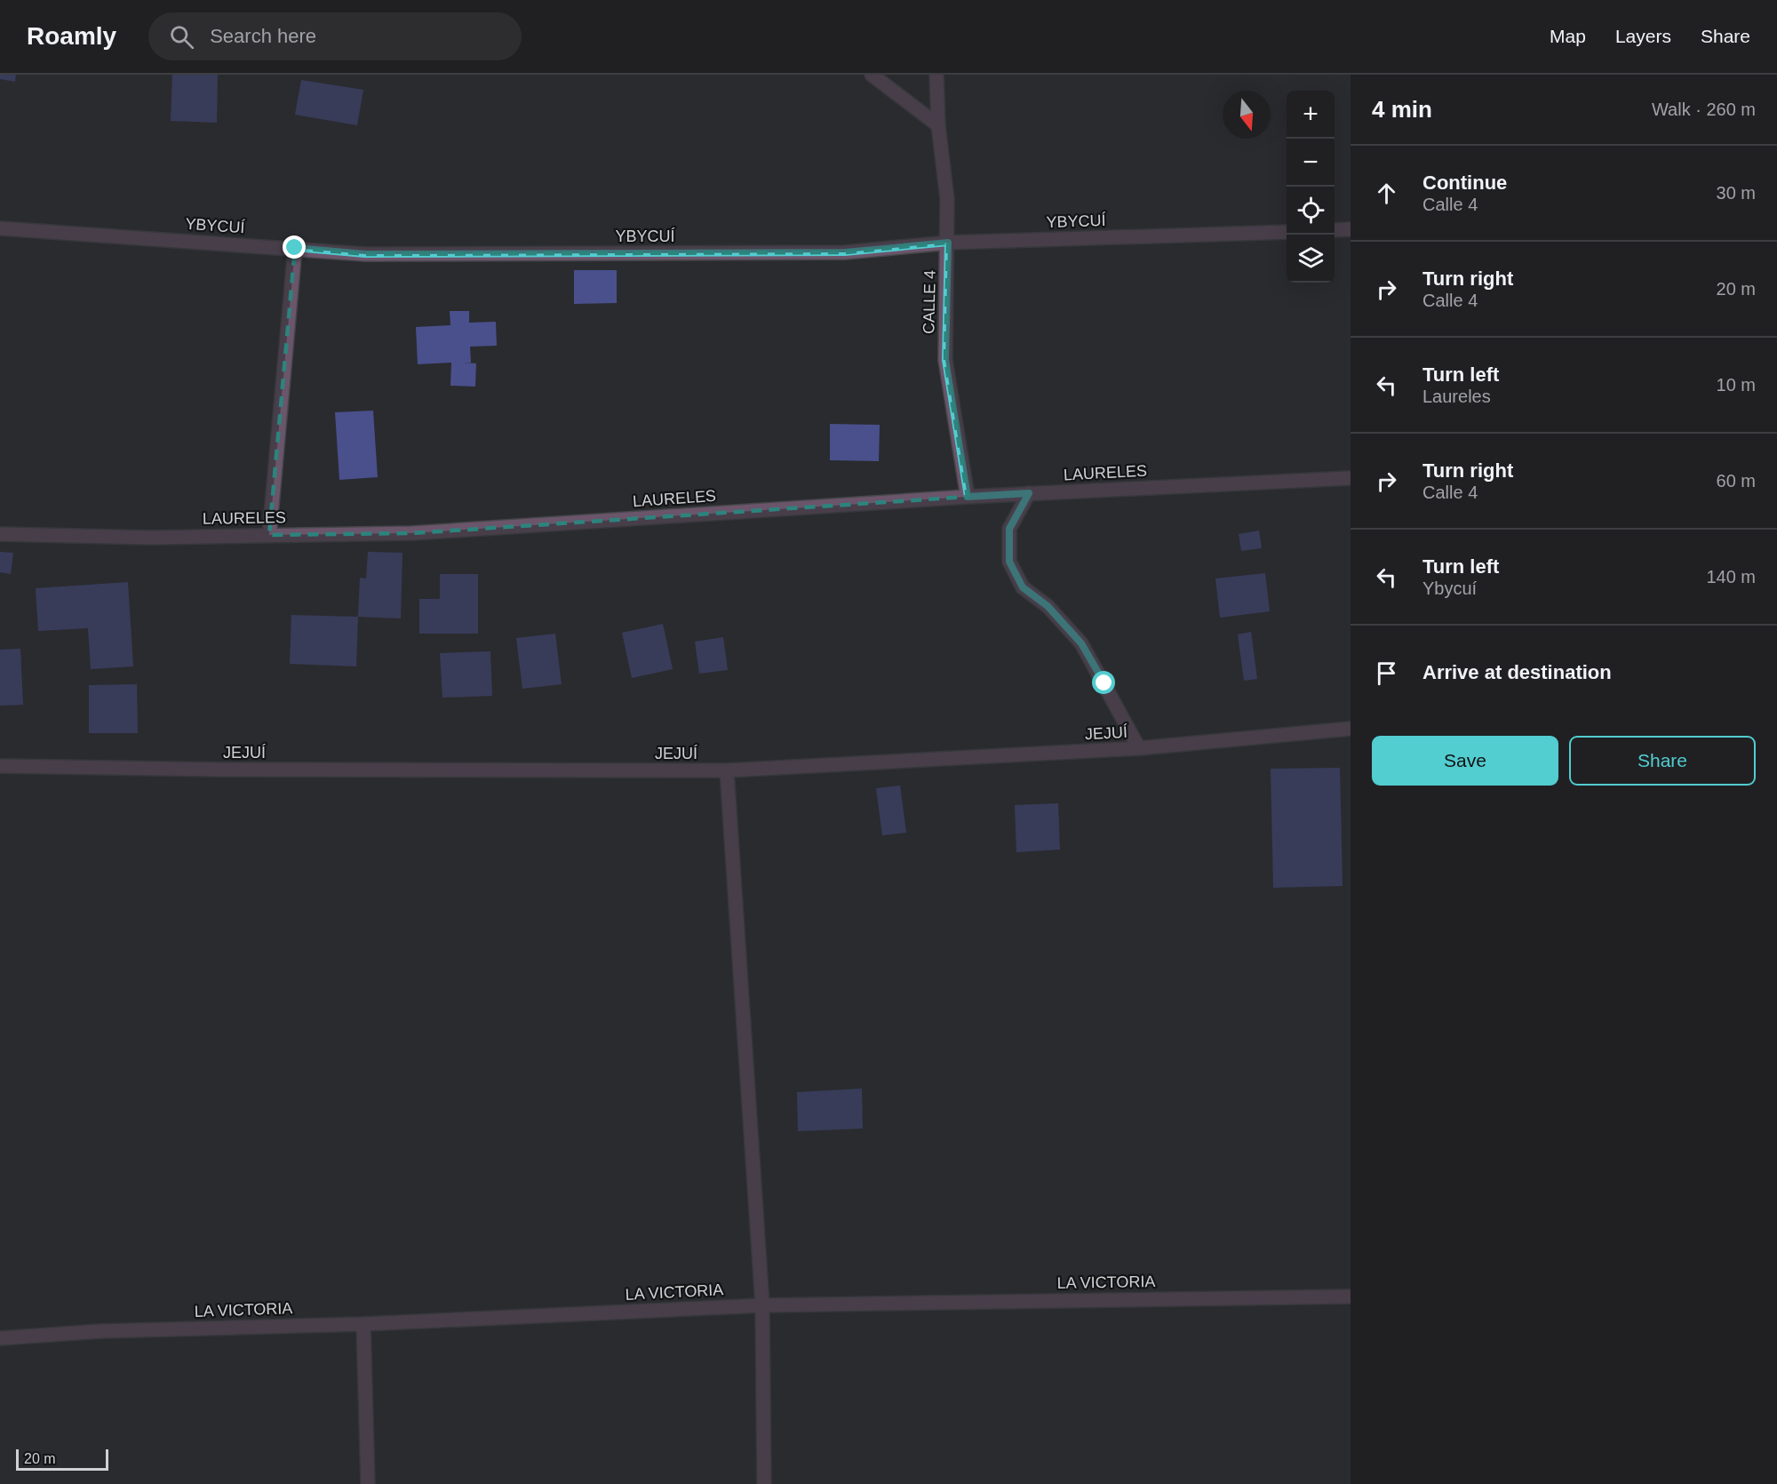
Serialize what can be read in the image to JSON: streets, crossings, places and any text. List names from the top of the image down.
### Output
{
  "streets": {
    "street": [
      "YBYCUÍ",
      "CALLE 4",
      "LAURELES",
      "JEJUÍ",
      "LA VICTORIA"
    ]
  },
  "crossings": [
    ["YBYCUÍ", "CALLE 4"],
    ["CALLE 4", "LAURELES"]
  ],
  "scale_bar": "20 m",
  "north": "bottom",
  "page": {
    "header": "Roamly",
    "search": "Search here",
    "nav": ["Map", "Layers", "Share"],
    "heading": ["4 min", "Walk · 260 m"],
    "map_buttons": ["+", "−"],
    "list": [
      ["Continue", "Calle 4", "30 m"],
      ["Turn right", "Calle 4", "20 m"],
      ["Turn left", "Laureles", "10 m"],
      ["Turn right", "Calle 4", "60 m"],
      ["Turn left", "Ybycuí", "140 m"],
      "Arrive at destination"
    ],
    "buttons": ["Save", "Share"],
    "scale": "20 m"
  }
}
